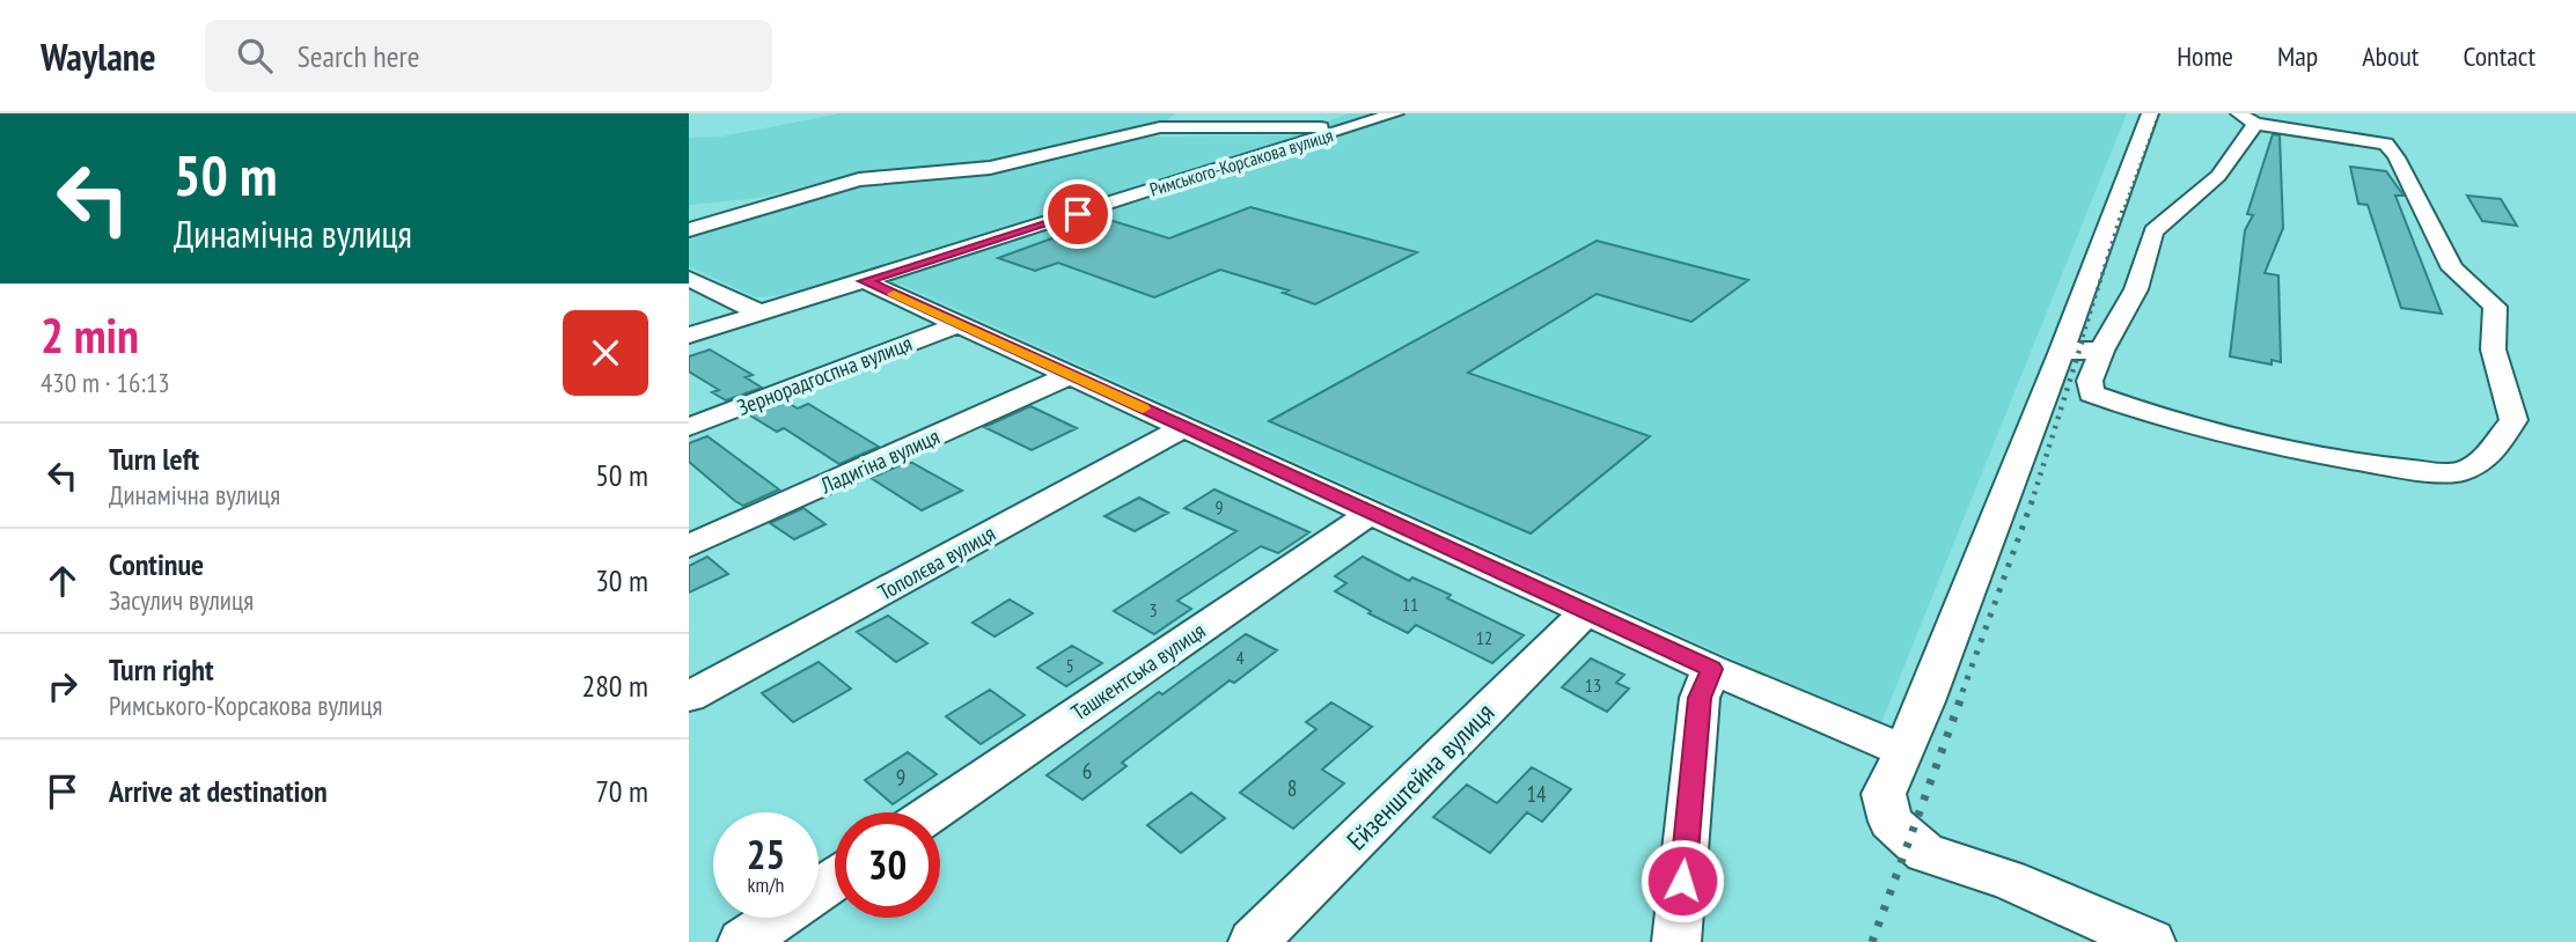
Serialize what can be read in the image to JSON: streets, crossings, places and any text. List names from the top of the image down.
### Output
{
  "streets": {
    "street": [
      "Римського-Корсакова вулиця",
      "Зернорадгоспна вулиця",
      "Ладигіна вулиця",
      "Тополєва вулиця",
      "Ташкентська вулиця",
      "Ейзенштейна вулиця"
    ]
  },
  "house_numbers": [
    "9",
    "11",
    "3",
    "12",
    "4",
    "5",
    "13",
    "6",
    "9",
    "8",
    "14"
  ],
  "page": {
    "header": "Waylane",
    "search": "Search here",
    "nav": [
      "Home",
      "Map",
      "About",
      "Contact"
    ],
    "turn": ["50 m", "Динамічна вулиця"],
    "heading": ["2 min", "430 m · 16:13"],
    "list": [
      {
        "name": "Turn left",
        "note": "Динамічна вулиця",
        "value": "50 m"
      },
      {
        "name": "Continue",
        "note": "Засулич вулиця",
        "value": "30 m"
      },
      {
        "name": "Turn right",
        "note": "Римського-Корсакова вулиця",
        "value": "280 m"
      },
      {
        "name": "Arrive at destination",
        "value": "70 m"
      }
    ],
    "speed": "25 km/h",
    "limit": "30"
  }
}
